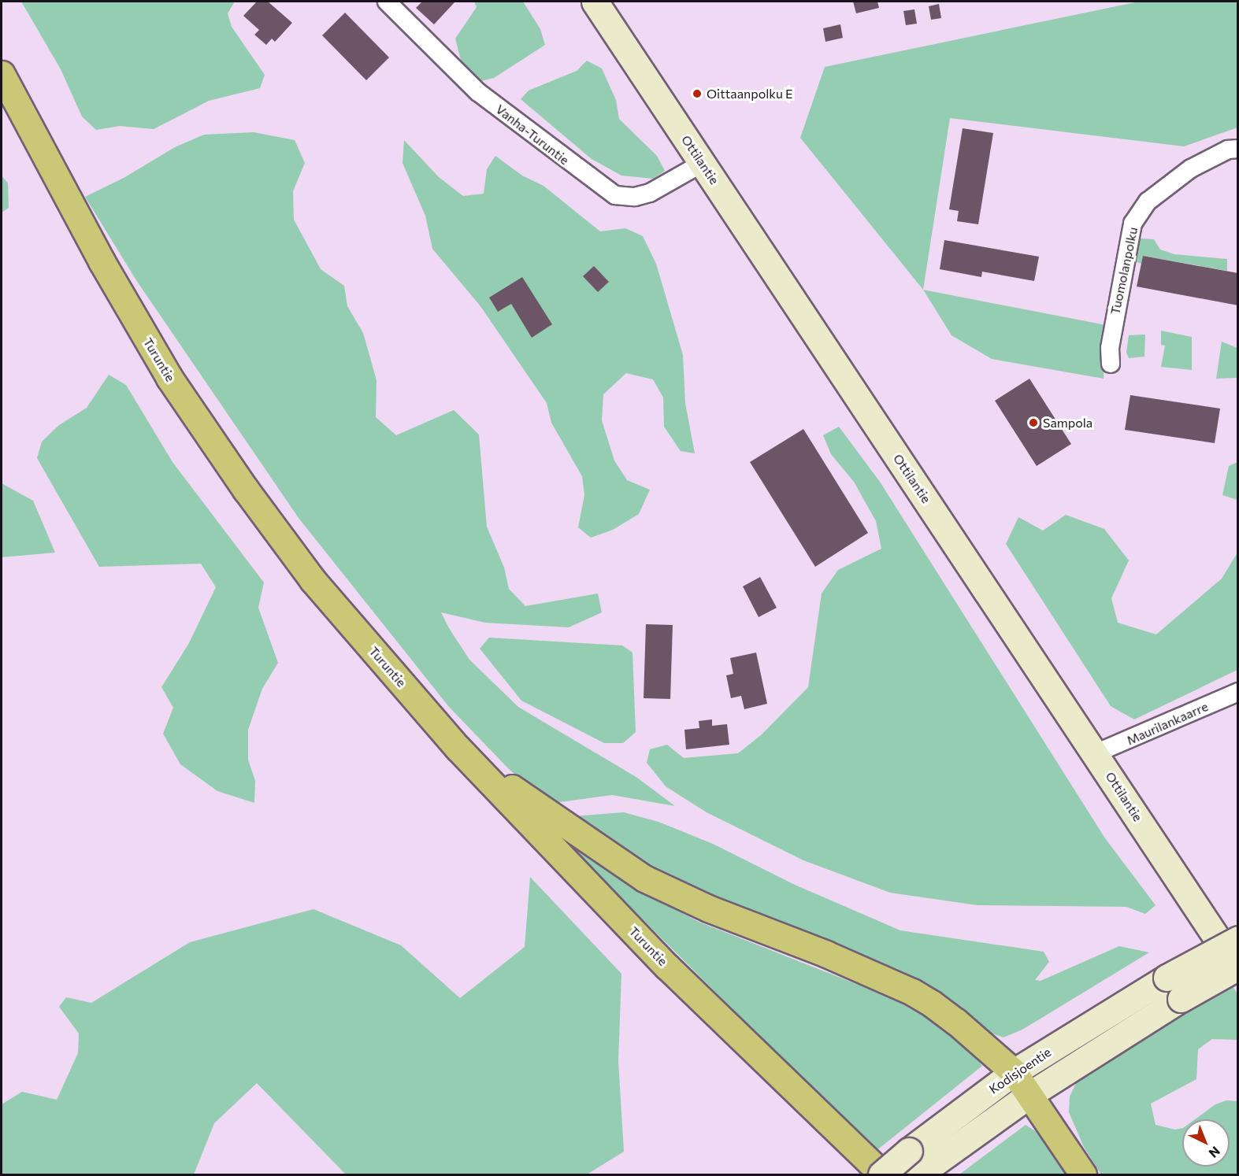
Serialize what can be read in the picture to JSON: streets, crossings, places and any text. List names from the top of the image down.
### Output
{
  "streets": {
    "highway": ["Turuntie"],
    "main road": ["Ottilantie", "Kodisjoentie"],
    "street": ["Vanha-Turuntie", "Tuomolanpolku", "Maurilankaarre"]
  },
  "crossings": [
    ["Vanha-Turuntie", "Ottilantie"],
    ["Ottilantie", "Maurilankaarre"],
    ["Ottilantie", "Kodisjoentie"],
    ["Turuntie", "Kodisjoentie"]
  ],
  "places": ["Oittaanpolku E", "Sampola"],
  "north": "bottom right"
}
